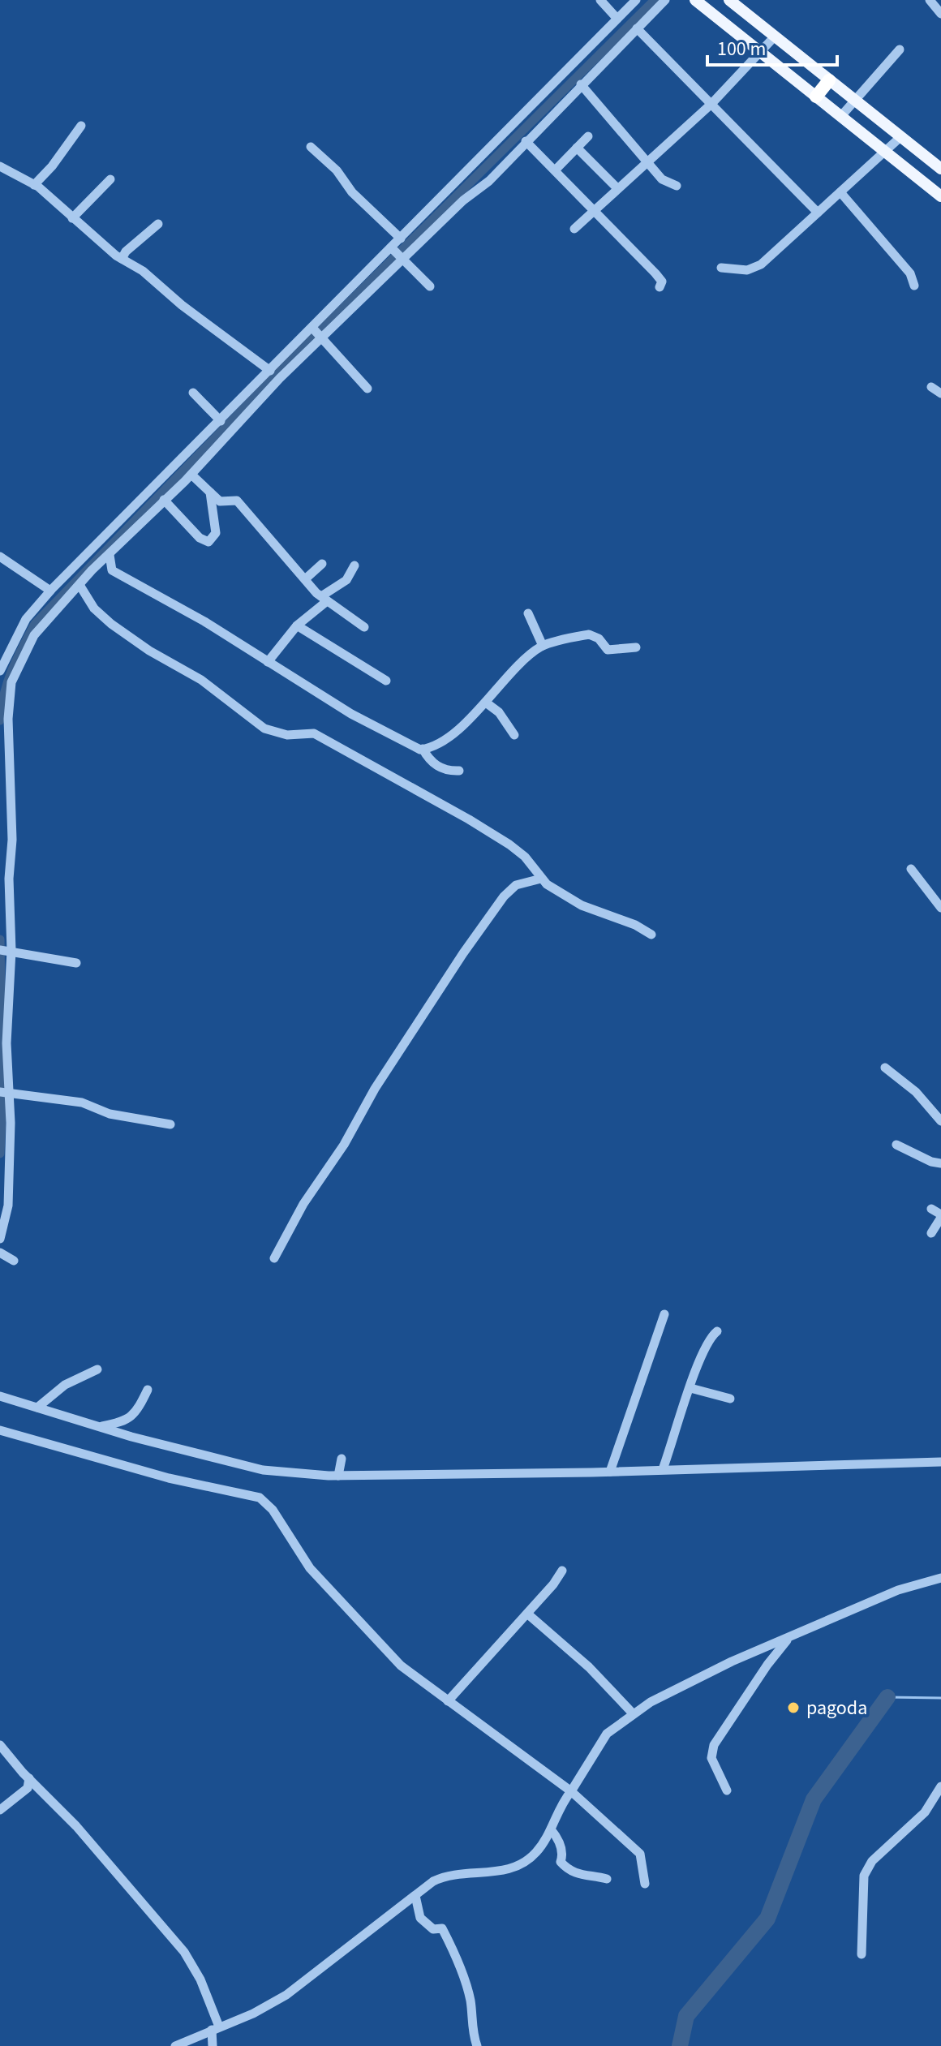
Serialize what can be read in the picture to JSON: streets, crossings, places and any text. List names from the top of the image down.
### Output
{
  "places": ["pagoda"],
  "scale_bar": "100 m"
}
